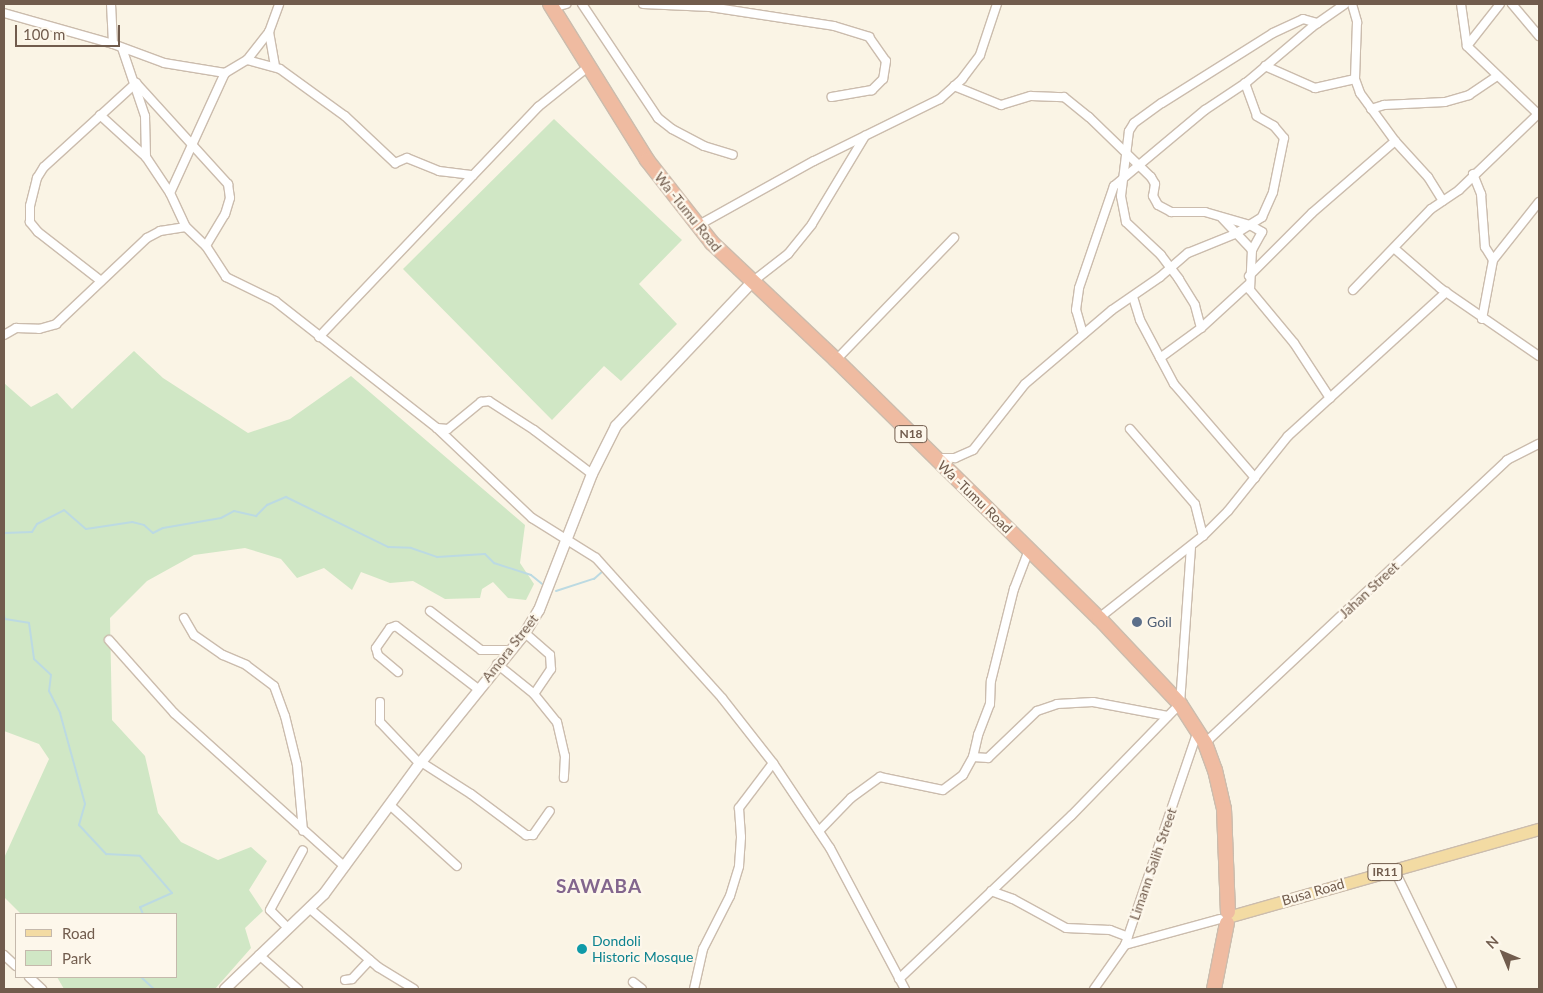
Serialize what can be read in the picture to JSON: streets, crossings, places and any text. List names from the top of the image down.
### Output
{
  "streets": {
    "highway": ["Wa -Tumu Road", "N18"],
    "main road": ["IR11", "Busa Road"],
    "street": ["Jahan Street", "Amora Street", "Limann Salih Street"]
  },
  "crossings": [
    ["Wa -Tumu Road", "N18"],
    ["Wa -Tumu Road", "Jahan Street"],
    ["Wa -Tumu Road", "Amora Street"],
    ["Wa -Tumu Road", "Limann Salih Street"],
    ["Wa -Tumu Road", "Busa Road"],
    ["N18", "Busa Road"],
    ["Jahan Street", "Limann Salih Street"]
  ],
  "districts": ["SAWABA"],
  "places": ["Goil", "Dondoli Historic Mosque"],
  "legend": ["Road", "Park"],
  "scale_bar": "100 m",
  "north": "top left"
}
